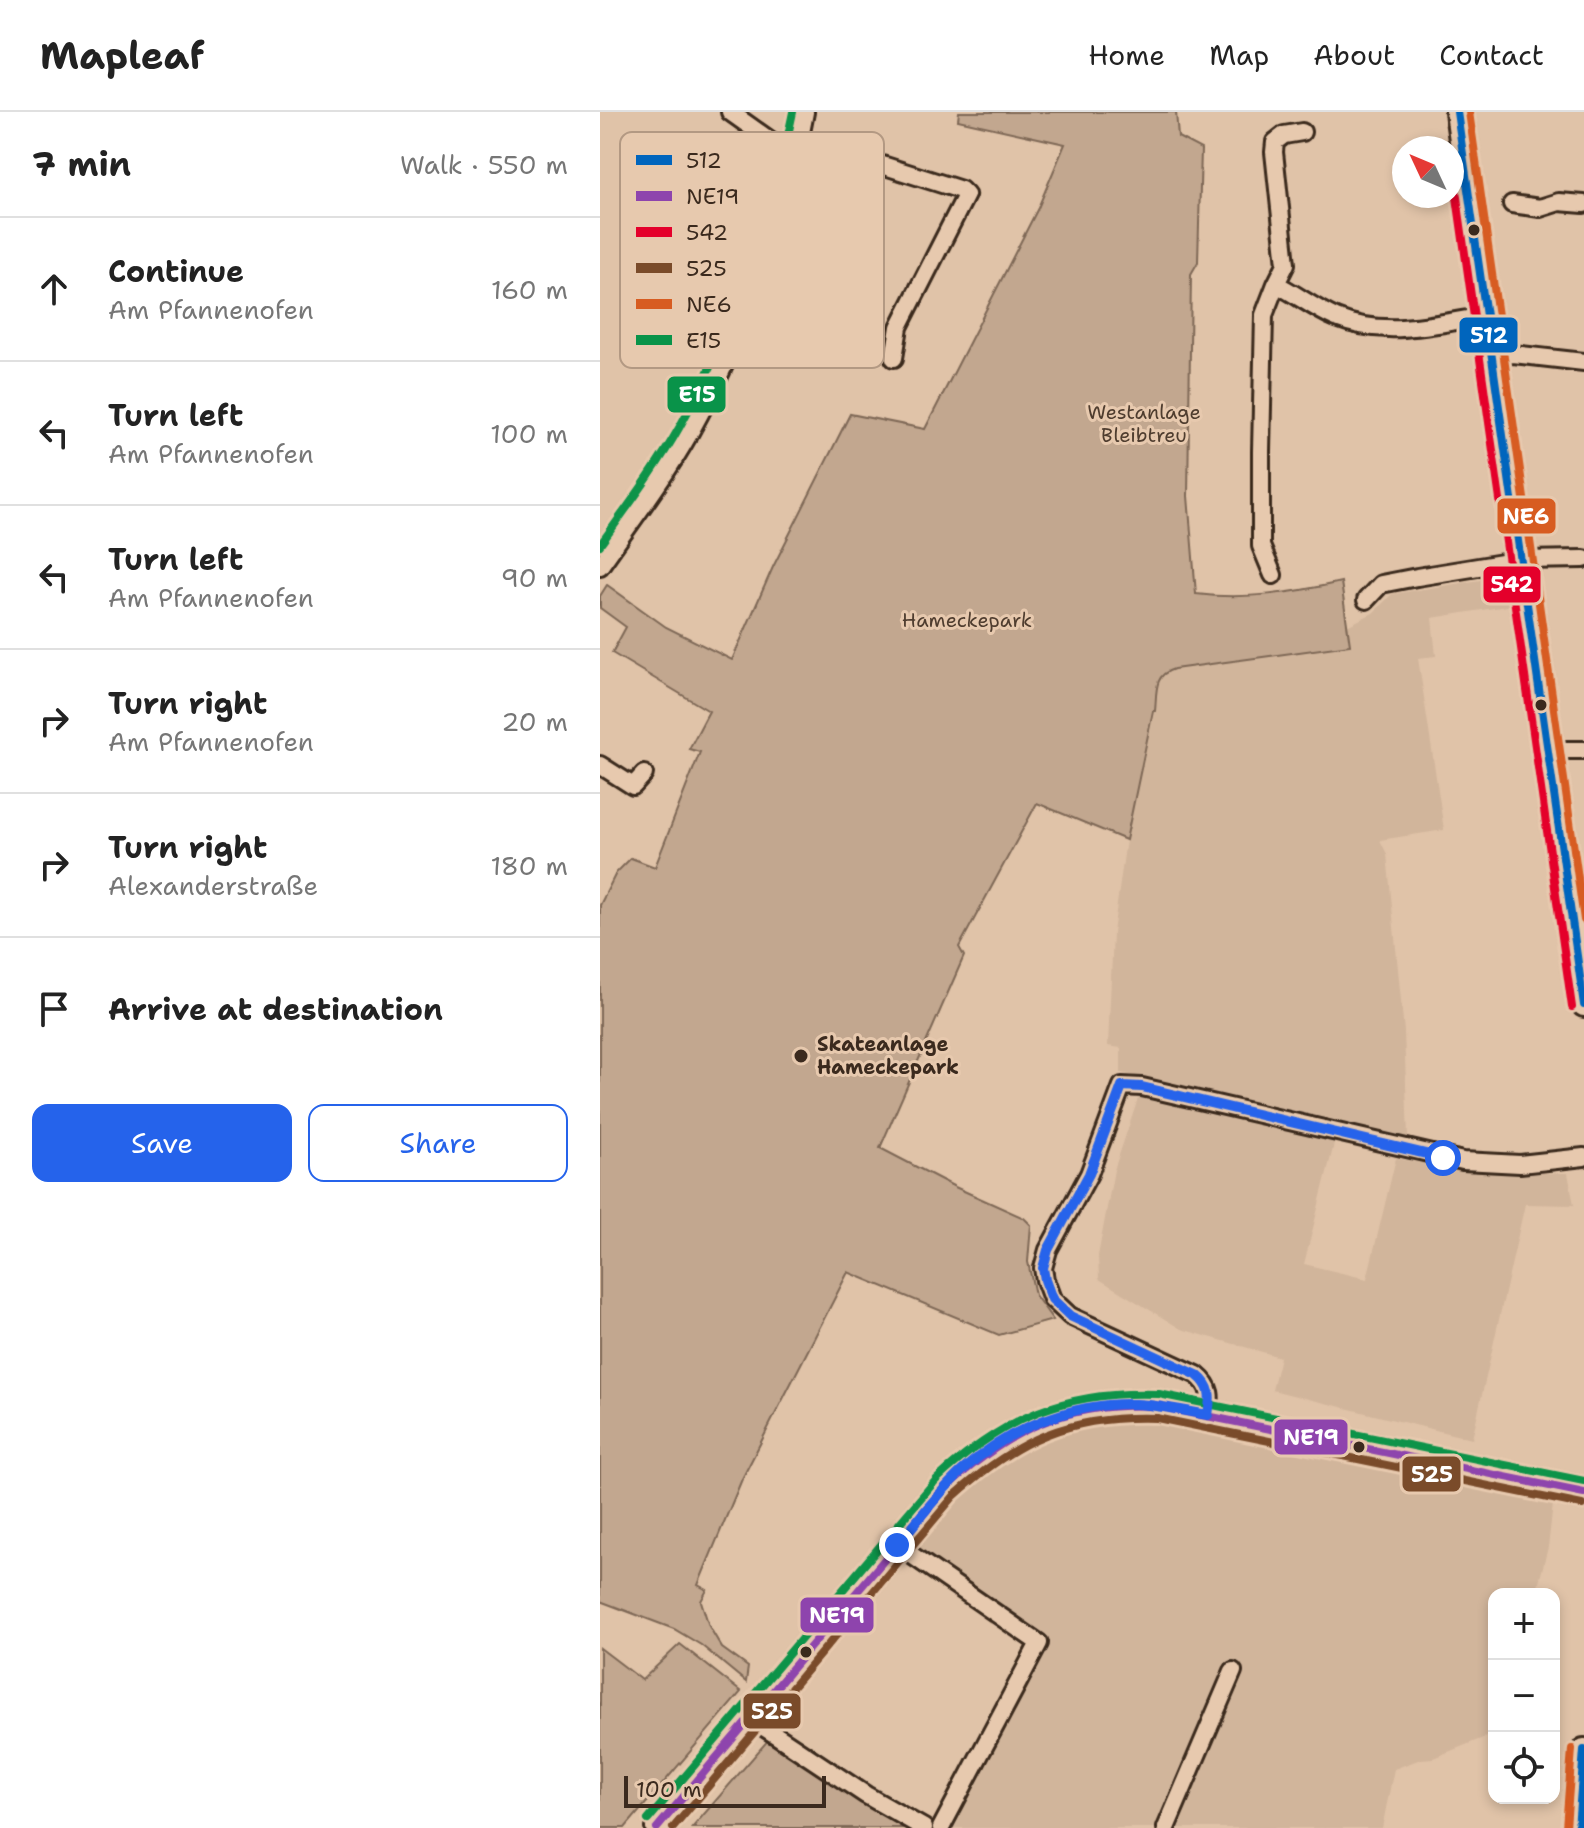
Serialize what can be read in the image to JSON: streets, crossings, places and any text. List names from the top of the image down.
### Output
{
  "parks": ["Westanlage Bleibtreu", "Hameckepark"],
  "places": ["Skateanlage Hameckepark"],
  "lines": [
    "transit line 512",
    "transit line NE6",
    "transit line E15",
    "transit line 542",
    "transit line NE19",
    "transit line 525"
  ],
  "legend": [
    "512",
    "NE19",
    "542",
    "525",
    "NE6",
    "E15"
  ],
  "scale_bar": "100 m",
  "north": "top left",
  "page": {
    "header": "Mapleaf",
    "nav": [
      "Home",
      "Map",
      "About",
      "Contact"
    ],
    "heading": ["7 min", "Walk · 550 m"],
    "list": [
      ["Continue", "Am Pfannenofen", "160 m"],
      ["Turn left", "Am Pfannenofen", "100 m"],
      ["Turn left", "Am Pfannenofen", "90 m"],
      ["Turn right", "Am Pfannenofen", "20 m"],
      ["Turn right", "Alexanderstraße", "180 m"],
      "Arrive at destination"
    ],
    "buttons": ["Save", "Share"],
    "map_buttons": ["+", "−"],
    "scale": "100 m"
  }
}
